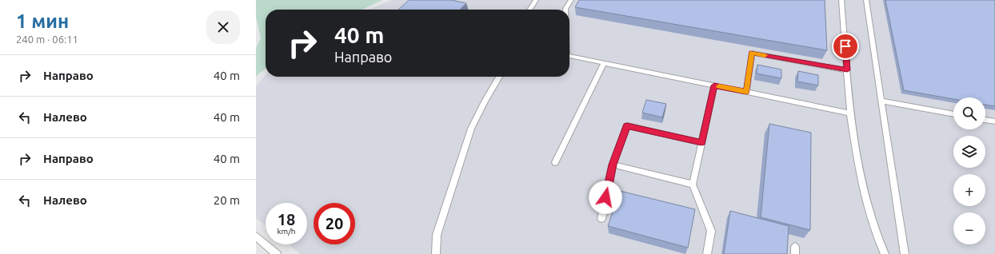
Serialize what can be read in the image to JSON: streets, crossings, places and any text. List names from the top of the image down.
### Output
{
  "page": {
    "heading": ["1 мин", "240 m · 06:11"],
    "turn": ["40 m", "Направо"],
    "list": [
      {
        "name": "Направо",
        "value": "40 m"
      },
      {
        "name": "Налево",
        "value": "40 m"
      },
      {
        "name": "Направо",
        "value": "40 m"
      },
      {
        "name": "Налево",
        "value": "20 m"
      }
    ],
    "map_buttons": ["+", "−"],
    "speed": "18 km/h",
    "limit": "20"
  }
}
